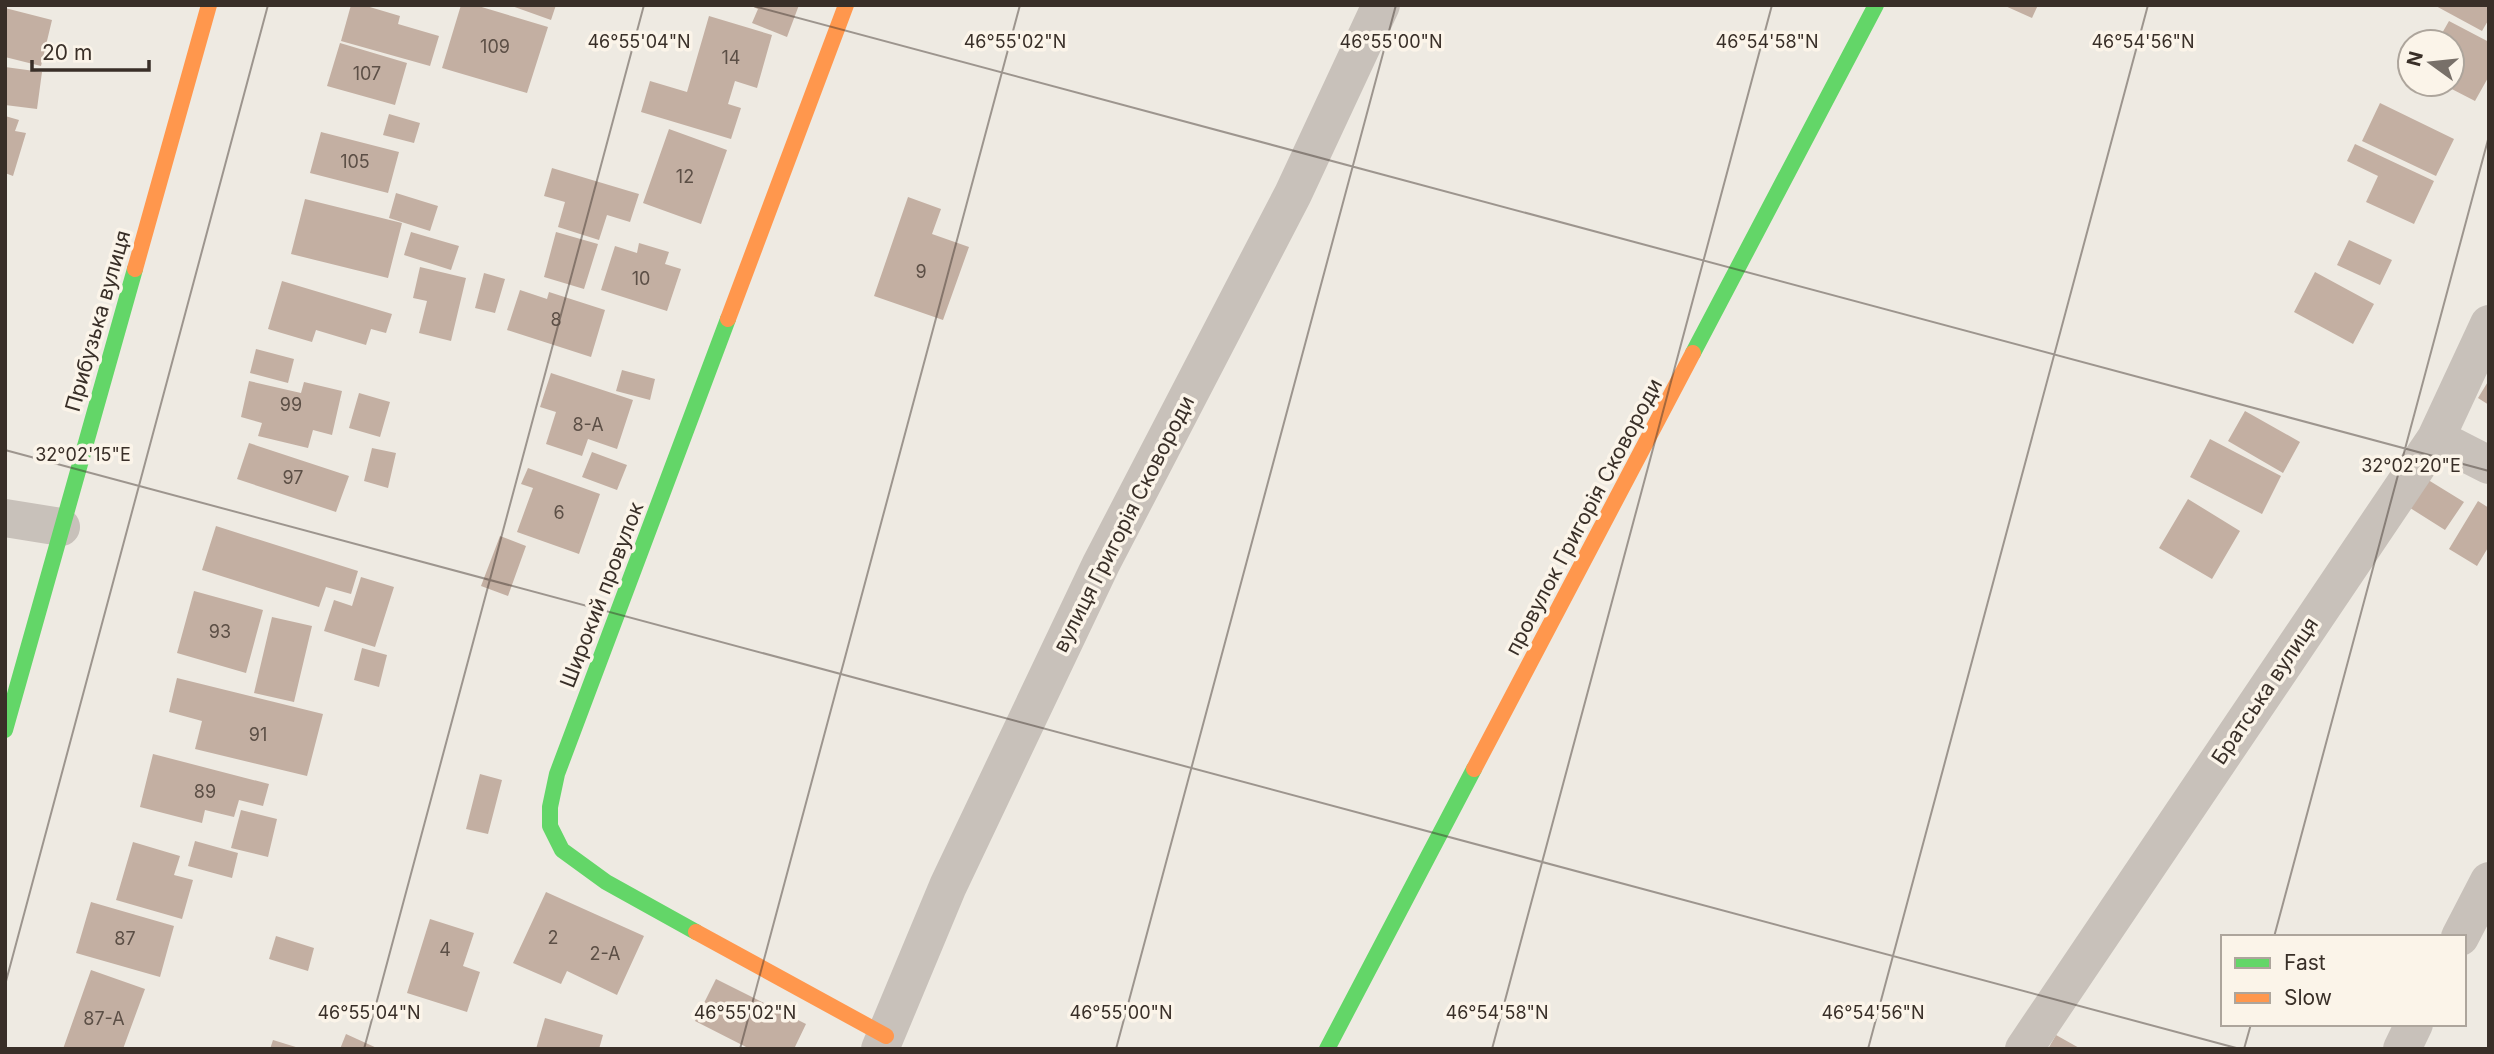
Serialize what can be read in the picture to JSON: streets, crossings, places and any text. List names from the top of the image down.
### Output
{
  "streets": {
    "street": [
      "Прибузька вулиця",
      "провулок Григорія Сковороди",
      "вулиця Григорія Сковороди",
      "Широкий провулок",
      "Братська вулиця"
    ]
  },
  "crossings": [
    ["вулиця Григорія Сковороди", "Широкий провулок"]
  ],
  "house_numbers": [
    "109",
    "14",
    "107",
    "105",
    "12",
    "9",
    "10",
    "8",
    "99",
    "8-А",
    "97",
    "6",
    "93",
    "91",
    "89",
    "2",
    "87",
    "4",
    "2-А",
    "87-А"
  ],
  "legend": ["Fast", "Slow"],
  "scale_bar": "20 m",
  "north": "left",
  "coordinates": [
    "46°55'02\"N",
    "46°55'00\"N",
    "46°55'04\"N",
    "46°54'58\"N",
    "46°54'56\"N",
    "32°02'15\"E",
    "32°02'20\"E"
  ]
}
